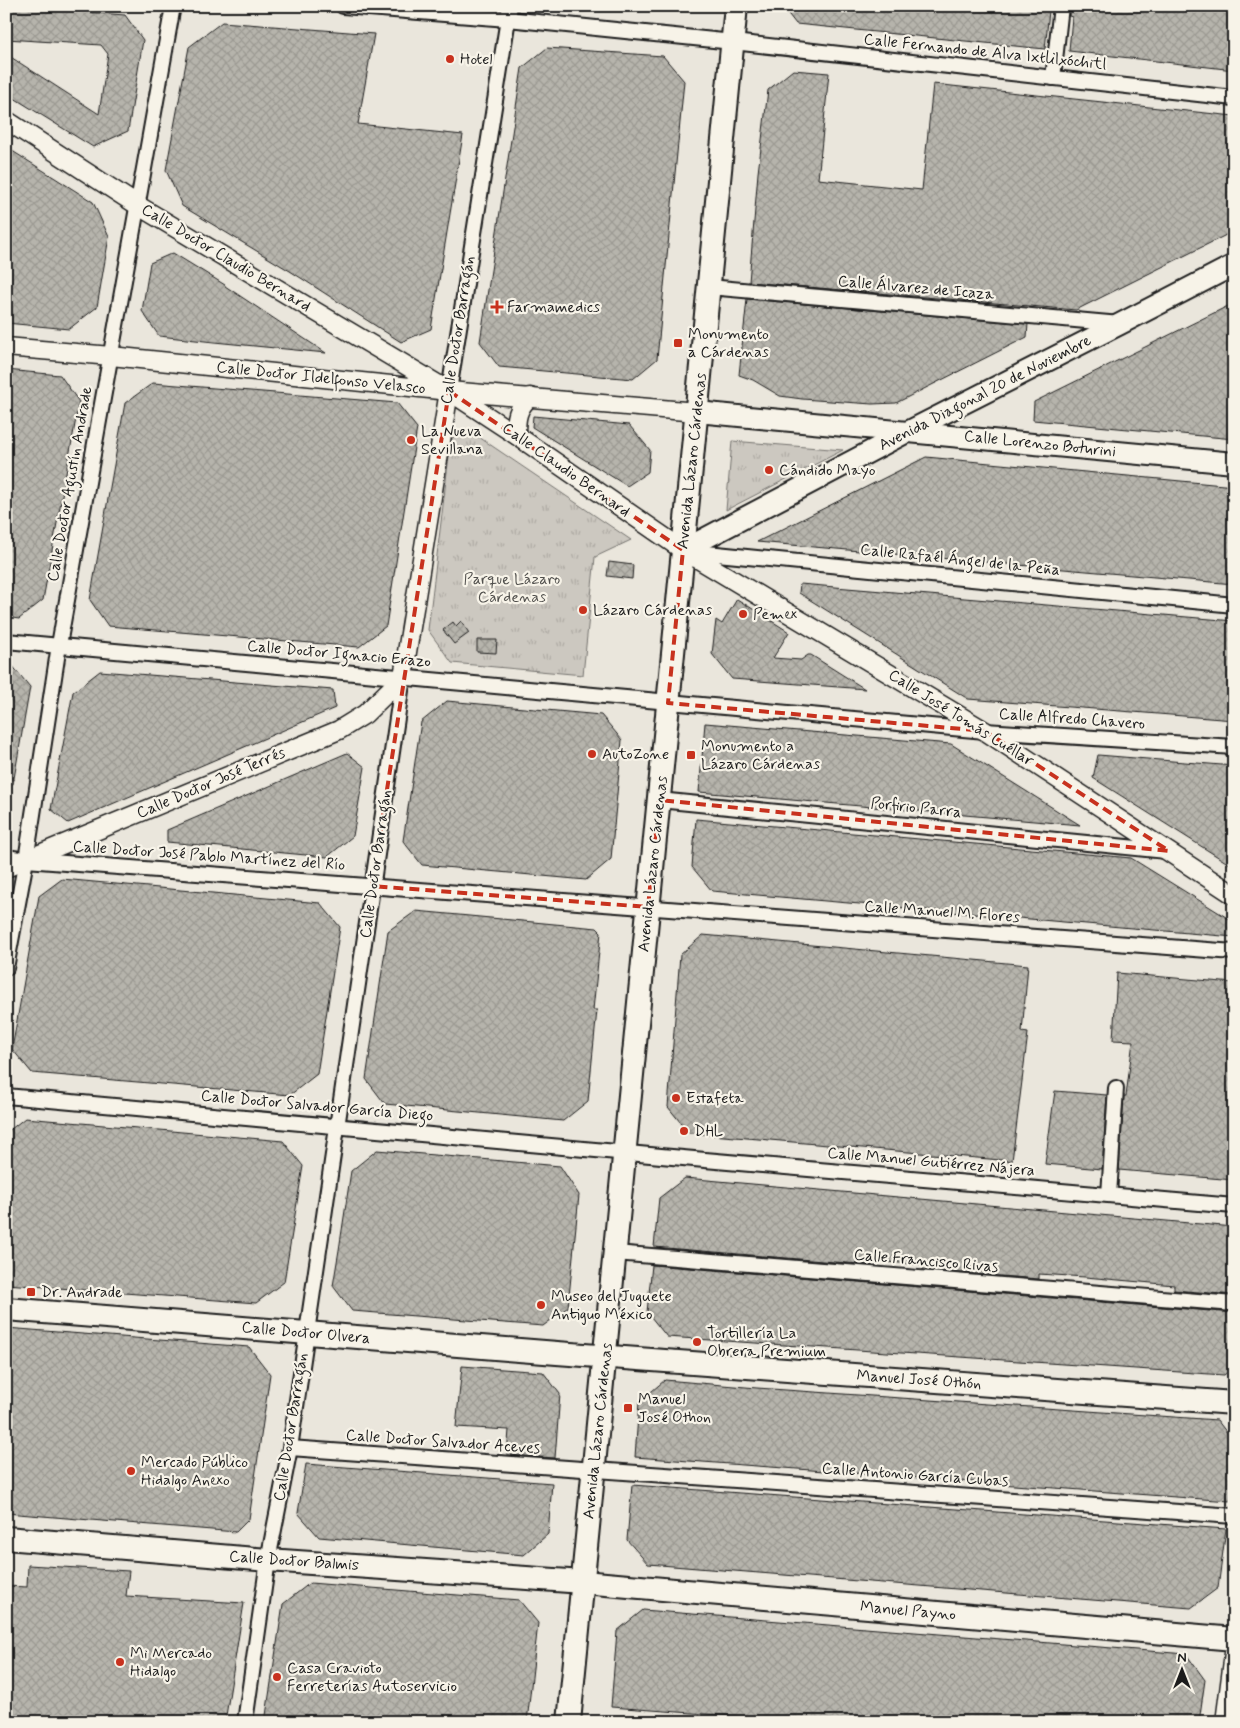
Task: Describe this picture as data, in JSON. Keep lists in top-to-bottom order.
{
  "streets": {
    "main road": [
      "Avenida Diagonal 20 de Noviembre",
      "Calle Lorenzo Boturini",
      "Avenida Lázaro Cárdenas",
      "Calle Doctor Olvera",
      "Manuel José Othón",
      "Calle Doctor Balmis",
      "Manuel Payno"
    ],
    "street": [
      "Calle Fernando de Alva Ixtlilxóchitl",
      "Calle Doctor Claudio Bernard",
      "Calle Álvarez de Icaza",
      "Calle Doctor Barragán",
      "Calle Doctor Ildelfonso Velasco",
      "Calle Claudio Bernard",
      "Calle Doctor Agustín Andrade",
      "Calle Rafaél Ángel de la Peña",
      "Calle Doctor Ignacio Erazo",
      "Calle José Tomás Cuéllar",
      "Calle Alfredo Chavero",
      "Calle Doctor José Terrés",
      "Porfirio Parra",
      "Calle Doctor José Pablo Martínez del Río",
      "Calle Manuel M. Flores",
      "Calle Doctor Salvador García Diego",
      "Calle Manuel Gutiérrez Nájera",
      "Calle Francisco Rivas",
      "Calle Doctor Salvador Aceves",
      "Calle Antonio García Cubas"
    ]
  },
  "crossings": [
    ["Calle Fernando de Alva Ixtlilxóchitl", "Calle Doctor Barragán"],
    ["Calle Fernando de Alva Ixtlilxóchitl", "Avenida Lázaro Cárdenas"],
    ["Calle Doctor Claudio Bernard", "Calle Doctor Barragán"],
    ["Calle Doctor Claudio Bernard", "Calle Doctor Ildelfonso Velasco"],
    ["Calle Doctor Claudio Bernard", "Calle Claudio Bernard"],
    ["Calle Doctor Claudio Bernard", "Calle Doctor Agustín Andrade"],
    ["Calle Álvarez de Icaza", "Avenida Diagonal 20 de Noviembre"],
    ["Calle Álvarez de Icaza", "Avenida Lázaro Cárdenas"],
    ["Calle Doctor Barragán", "Calle Doctor Ildelfonso Velasco"],
    ["Calle Doctor Barragán", "Calle Claudio Bernard"],
    ["Calle Doctor Barragán", "Calle Doctor Ignacio Erazo"],
    ["Calle Doctor Barragán", "Calle Doctor José Terrés"],
    ["Calle Doctor Barragán", "Calle Doctor José Pablo Martínez del Río"],
    ["Calle Doctor Barragán", "Calle Doctor Salvador García Diego"],
    ["Calle Doctor Barragán", "Calle Doctor Olvera"],
    ["Calle Doctor Barragán", "Calle Doctor Salvador Aceves"],
    ["Calle Doctor Barragán", "Calle Doctor Balmis"],
    ["Calle Doctor Ildelfonso Velasco", "Calle Lorenzo Boturini"],
    ["Calle Doctor Ildelfonso Velasco", "Avenida Lázaro Cárdenas"],
    ["Calle Doctor Ildelfonso Velasco", "Calle Claudio Bernard"],
    ["Calle Doctor Ildelfonso Velasco", "Calle Doctor Agustín Andrade"],
    ["Avenida Diagonal 20 de Noviembre", "Calle Lorenzo Boturini"],
    ["Avenida Diagonal 20 de Noviembre", "Avenida Lázaro Cárdenas"],
    ["Avenida Diagonal 20 de Noviembre", "Calle Claudio Bernard"],
    ["Avenida Diagonal 20 de Noviembre", "Calle Rafaél Ángel de la Peña"],
    ["Avenida Diagonal 20 de Noviembre", "Calle José Tomás Cuéllar"],
    ["Calle Lorenzo Boturini", "Avenida Lázaro Cárdenas"],
    ["Avenida Lázaro Cárdenas", "Calle Claudio Bernard"],
    ["Avenida Lázaro Cárdenas", "Calle Rafaél Ángel de la Peña"],
    ["Avenida Lázaro Cárdenas", "Calle Doctor Ignacio Erazo"],
    ["Avenida Lázaro Cárdenas", "Calle José Tomás Cuéllar"],
    ["Avenida Lázaro Cárdenas", "Calle Alfredo Chavero"],
    ["Avenida Lázaro Cárdenas", "Porfirio Parra"],
    ["Avenida Lázaro Cárdenas", "Calle Doctor José Pablo Martínez del Río"],
    ["Avenida Lázaro Cárdenas", "Calle Manuel M. Flores"],
    ["Avenida Lázaro Cárdenas", "Calle Doctor Salvador García Diego"],
    ["Avenida Lázaro Cárdenas", "Calle Manuel Gutiérrez Nájera"],
    ["Avenida Lázaro Cárdenas", "Calle Francisco Rivas"],
    ["Avenida Lázaro Cárdenas", "Calle Doctor Olvera"],
    ["Avenida Lázaro Cárdenas", "Manuel José Othón"],
    ["Avenida Lázaro Cárdenas", "Calle Doctor Salvador Aceves"],
    ["Avenida Lázaro Cárdenas", "Calle Antonio García Cubas"],
    ["Avenida Lázaro Cárdenas", "Calle Doctor Balmis"],
    ["Avenida Lázaro Cárdenas", "Manuel Payno"],
    ["Calle Claudio Bernard", "Calle Rafaél Ángel de la Peña"],
    ["Calle Claudio Bernard", "Calle José Tomás Cuéllar"],
    ["Calle Doctor Agustín Andrade", "Calle Doctor Ignacio Erazo"],
    ["Calle Doctor Agustín Andrade", "Calle Doctor José Terrés"],
    ["Calle Doctor Agustín Andrade", "Calle Doctor José Pablo Martínez del Río"],
    ["Calle Rafaél Ángel de la Peña", "Calle José Tomás Cuéllar"],
    ["Calle Doctor Ignacio Erazo", "Calle Alfredo Chavero"],
    ["Calle Doctor Ignacio Erazo", "Calle Doctor José Terrés"],
    ["Calle José Tomás Cuéllar", "Calle Alfredo Chavero"],
    ["Calle José Tomás Cuéllar", "Porfirio Parra"],
    ["Calle Doctor José Terrés", "Calle Doctor José Pablo Martínez del Río"],
    ["Calle Doctor José Pablo Martínez del Río", "Calle Manuel M. Flores"],
    ["Calle Doctor Salvador García Diego", "Calle Manuel Gutiérrez Nájera"],
    ["Calle Doctor Olvera", "Manuel José Othón"],
    ["Calle Doctor Salvador Aceves", "Calle Antonio García Cubas"],
    ["Calle Doctor Balmis", "Manuel Payno"]
  ],
  "parks": ["Parque Lázaro Cárdenas"],
  "places": {
    "other": [
      "Hotel",
      "La Nueva Sevillana",
      "Cándido Mayo",
      "Lázaro Cárdenas",
      "Pemex",
      "AutoZone",
      "Estafeta",
      "DHL",
      "Museo del Juguete Antiguo México",
      "Tortillería La Obrera Premium",
      "Mercado Público Hidalgo Anexo",
      "Mi Mercado Hidalgo",
      "Casa Cravioto Ferreterías Autoservicio"
    ],
    "health": ["Farmamedics"],
    "transit": [
      "Monumento a Cárdenas",
      "Monumento a Lázaro Cárdenas",
      "Dr. Andrade",
      "Manuel José Othon"
    ]
  },
  "north": "top"
}
